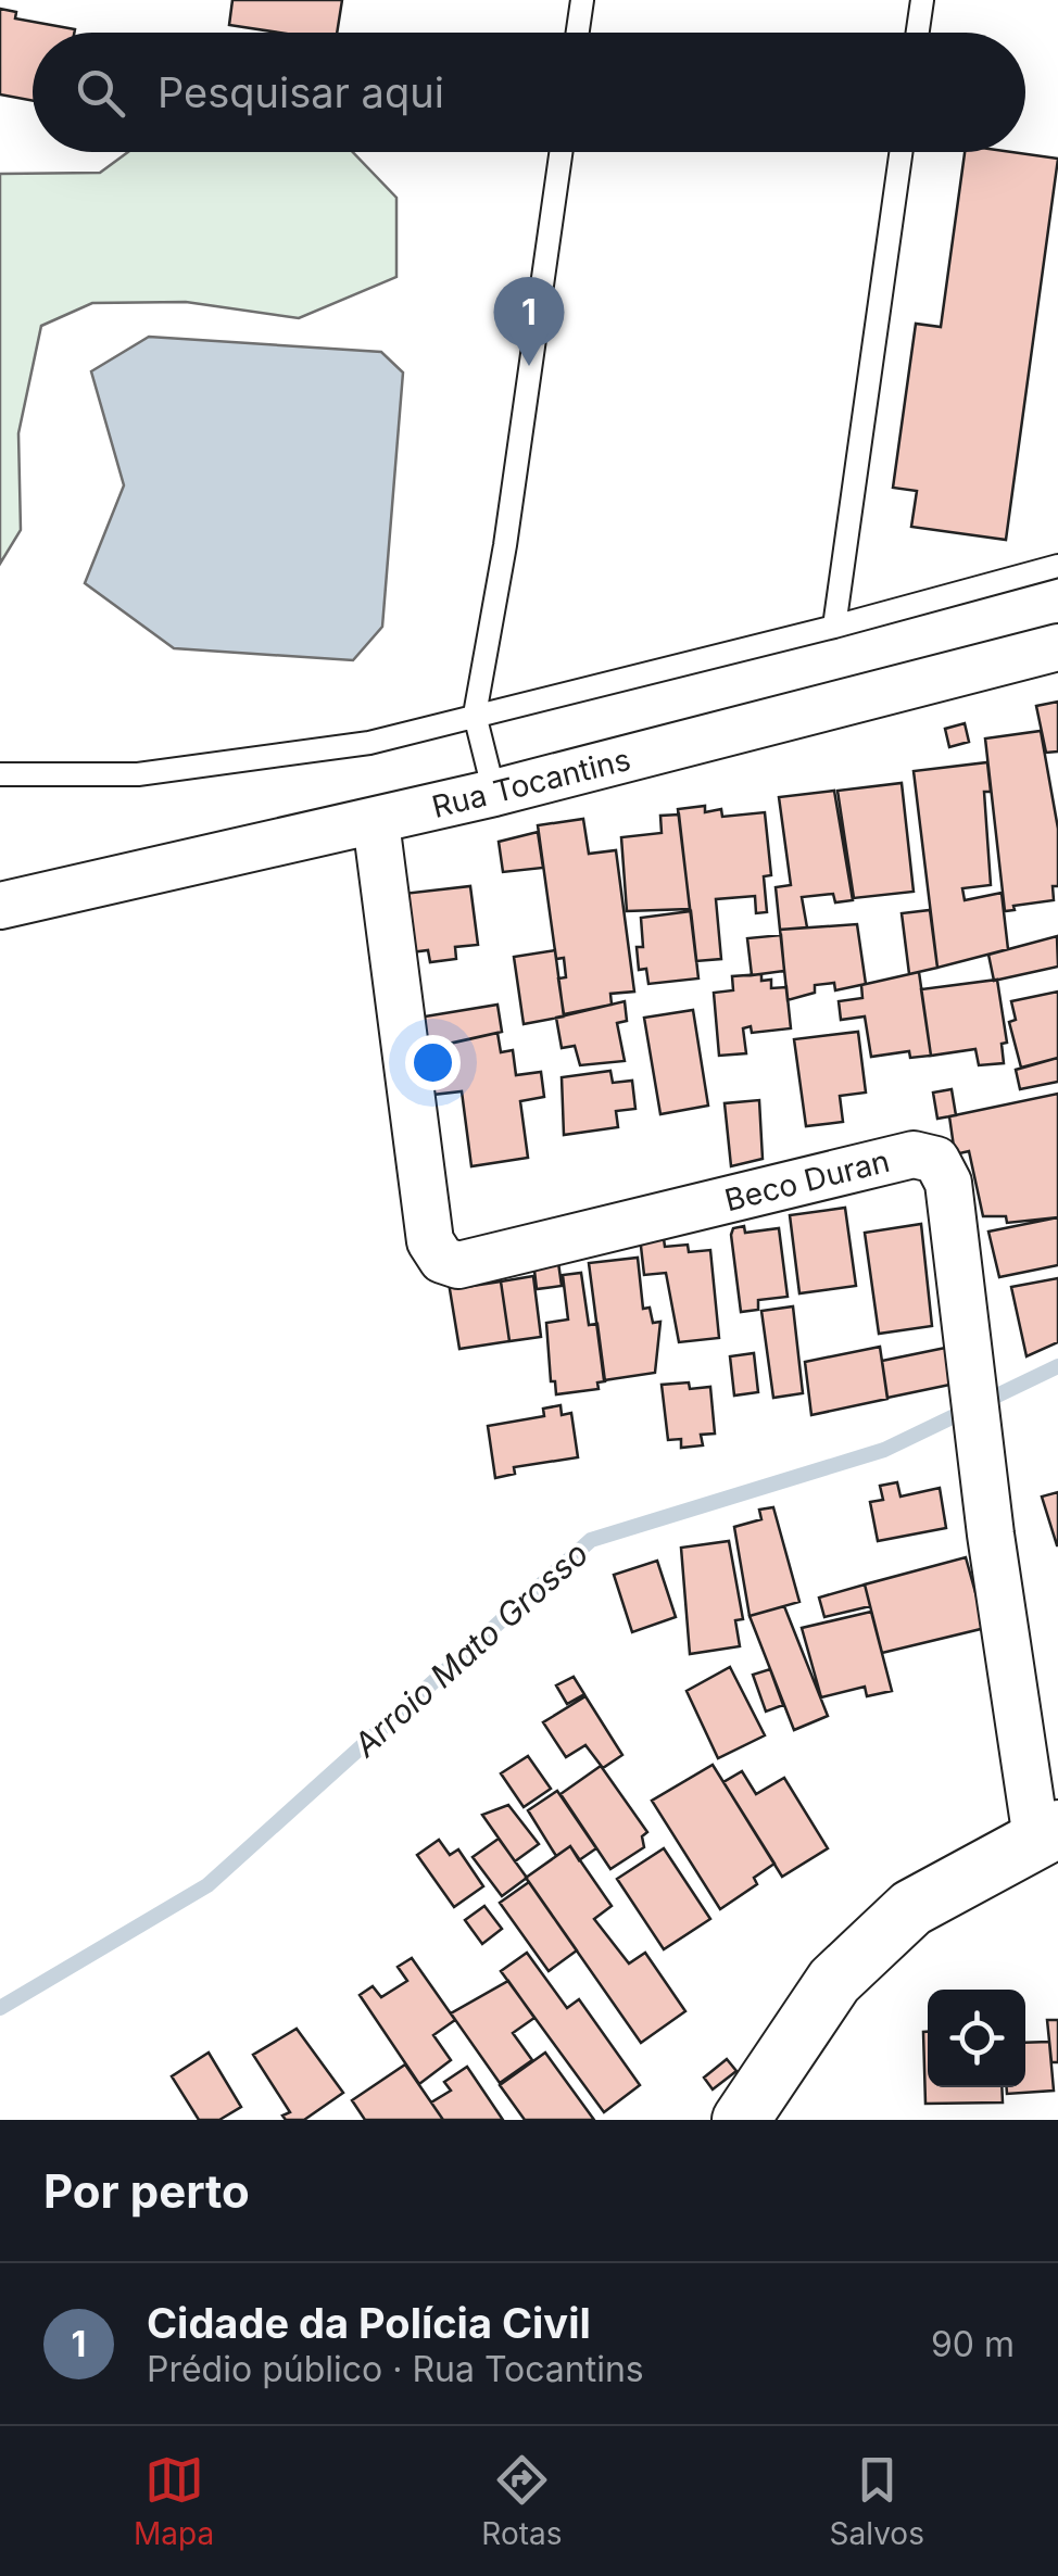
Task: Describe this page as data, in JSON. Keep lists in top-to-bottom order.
{
  "streets": {
    "street": ["Rua Tocantins", "Beco Duran"]
  },
  "crossings": [
    ["Rua Tocantins", "Beco Duran"]
  ],
  "water": ["Arroio Mato Grosso"],
  "page": {
    "search": "Pesquisar aqui",
    "pins": "1",
    "heading": "Por perto",
    "list": [
      {
        "mark": "1",
        "name": "Cidade da Polícia Civil",
        "note": "Prédio público · Rua Tocantins",
        "value": "90 m"
      }
    ],
    "nav": ["Mapa", "Rotas", "Salvos"]
  }
}
